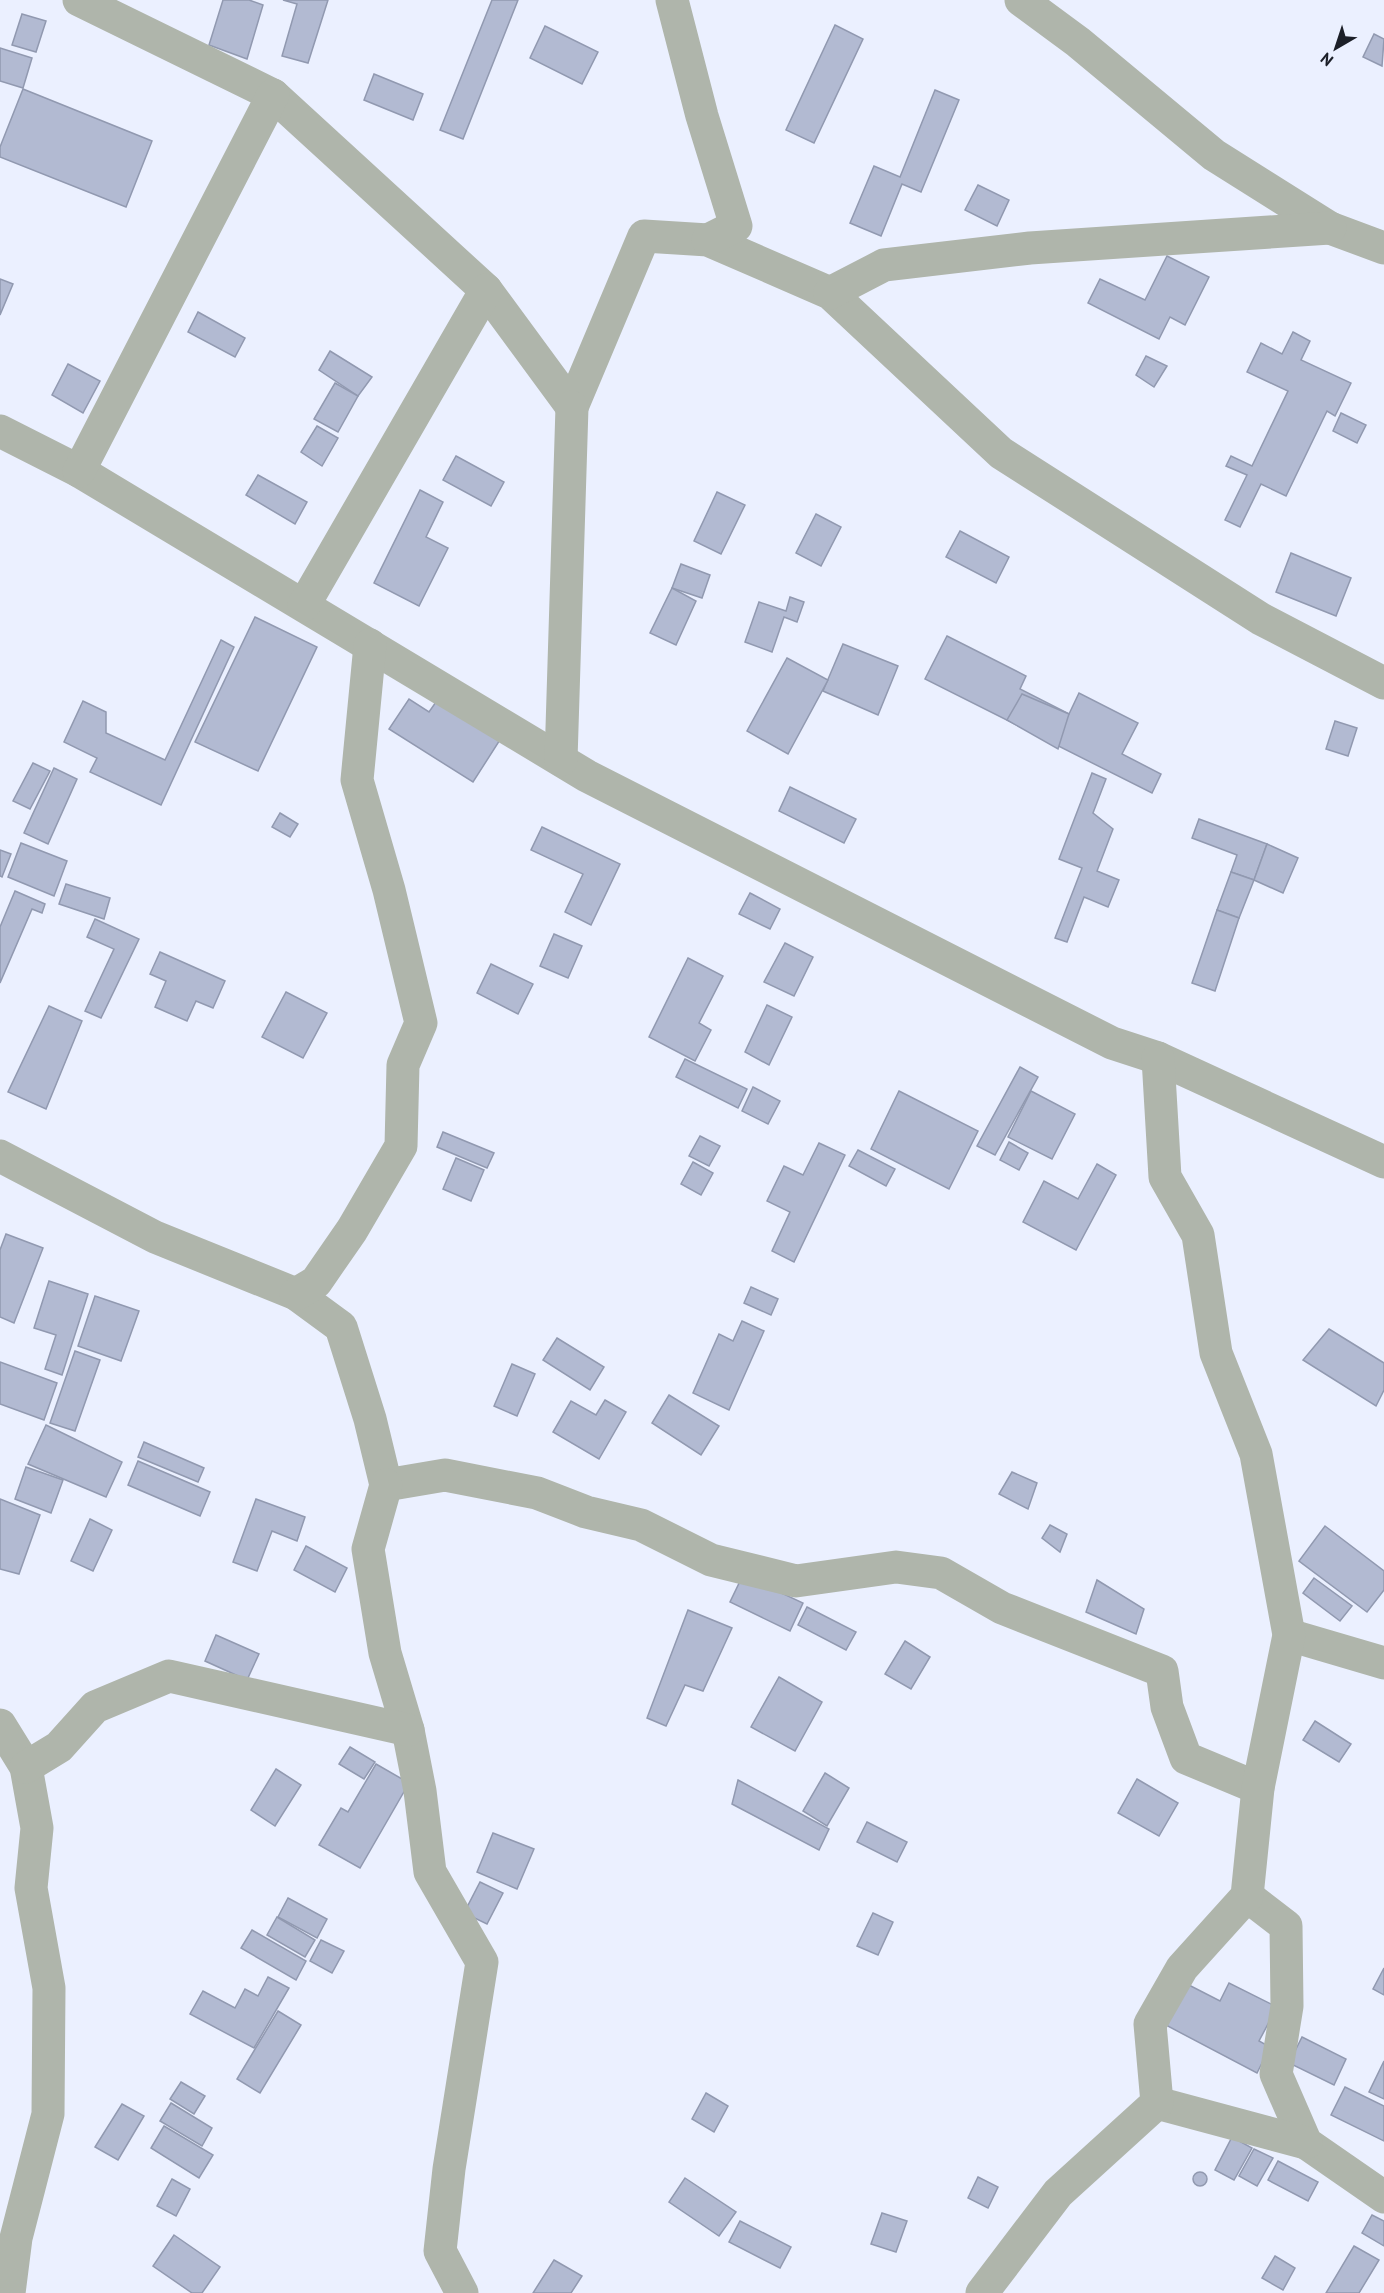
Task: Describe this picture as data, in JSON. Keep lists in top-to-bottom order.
{
  "north": "bottom left"
}
